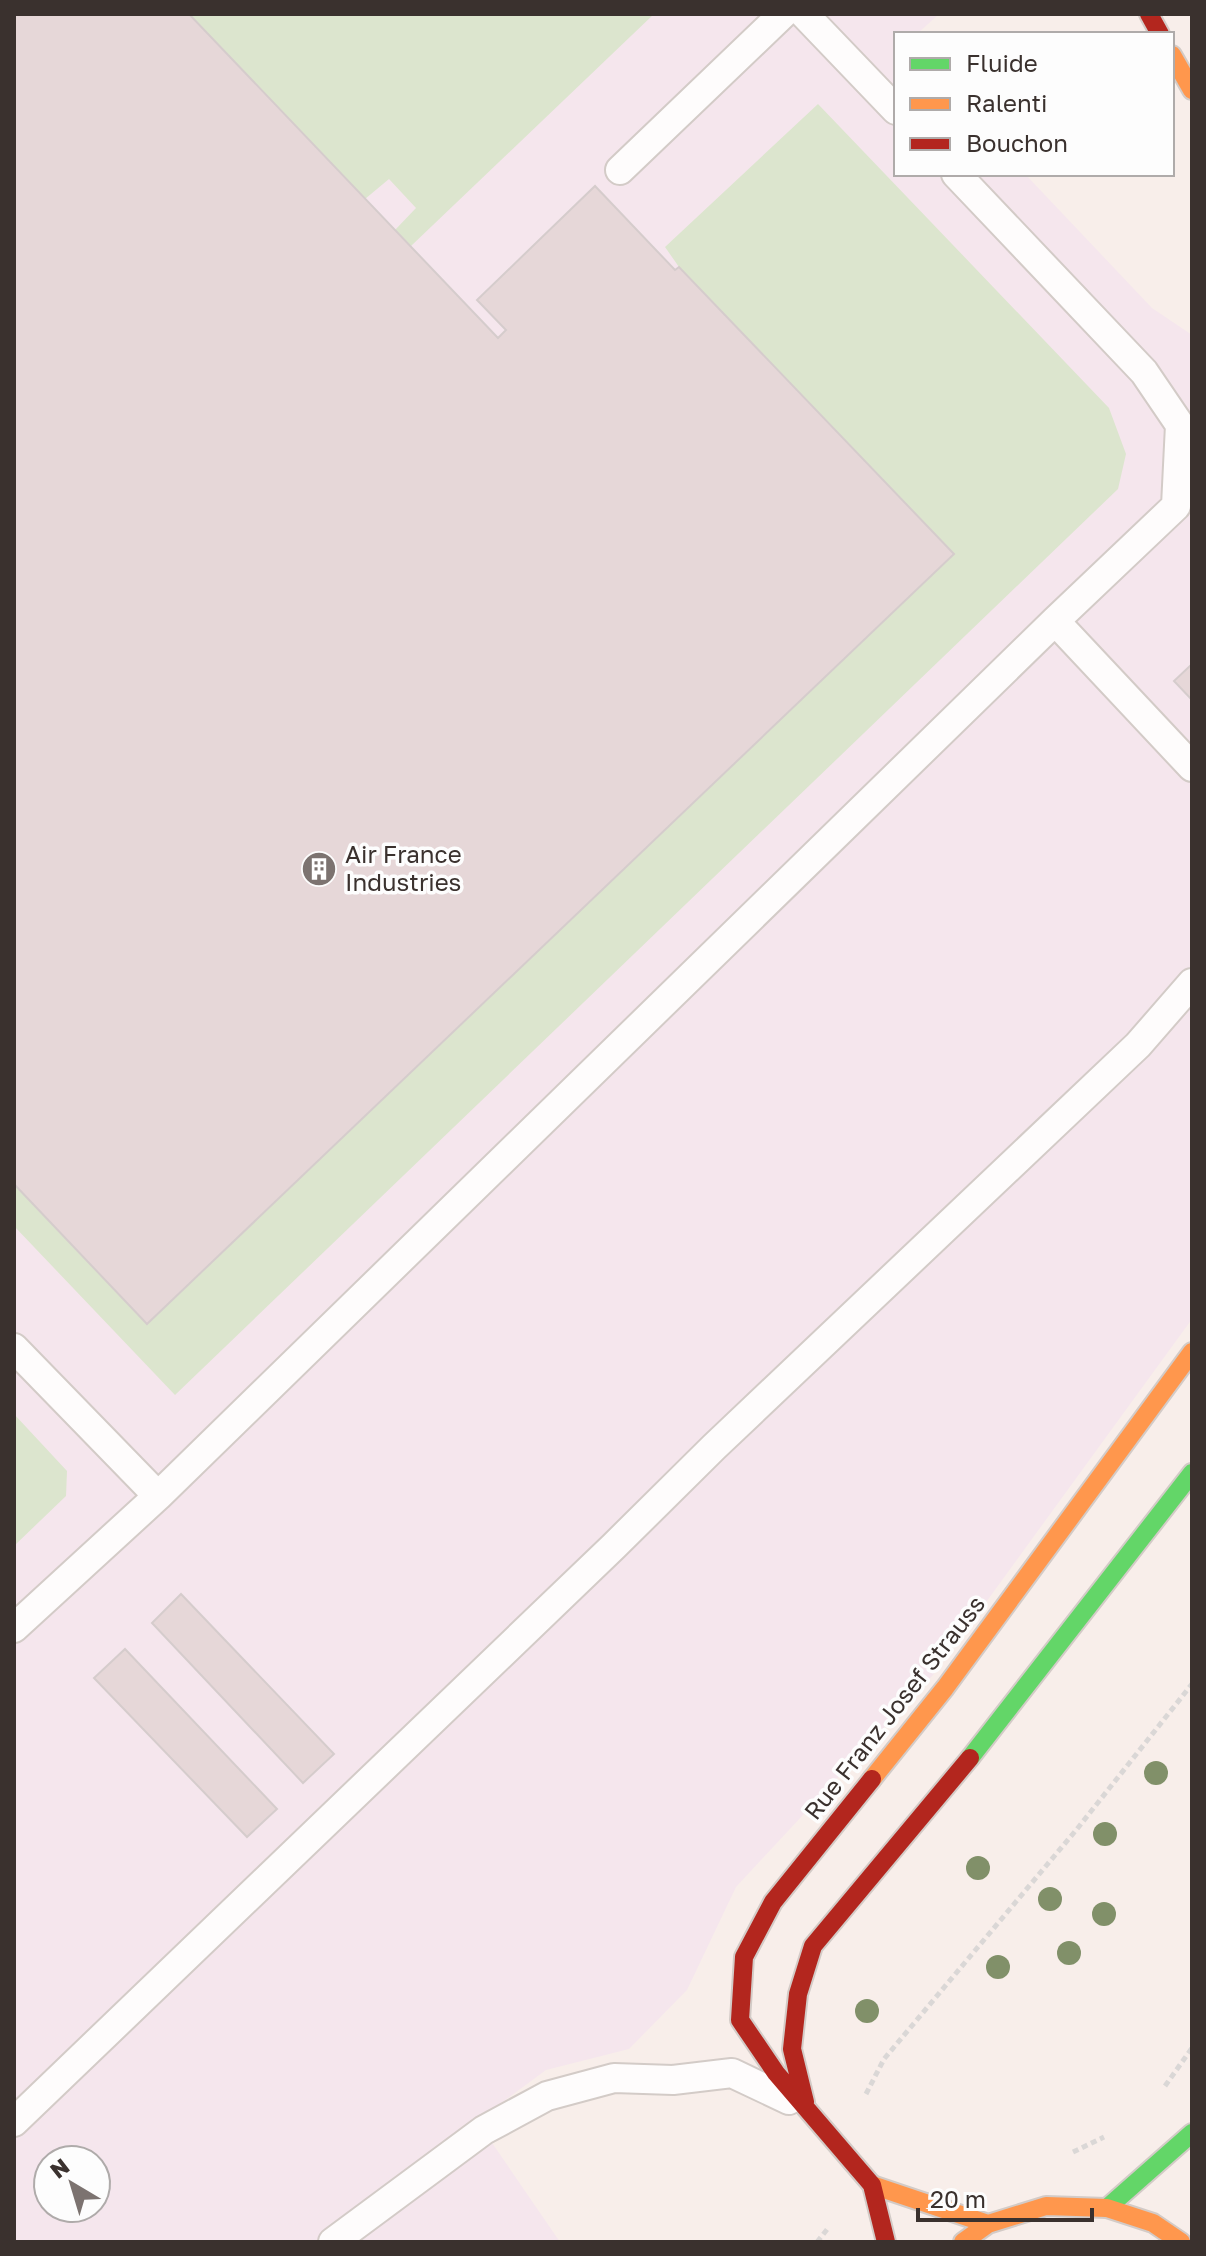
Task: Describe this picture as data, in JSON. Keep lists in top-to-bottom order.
{
  "streets": {
    "street": ["Rue Franz Josef Strauss"]
  },
  "places": {
    "building": ["Air France Industries"]
  },
  "legend": ["Fluide", "Ralenti", "Bouchon"],
  "scale_bar": "20 m",
  "north": "top left"
}
